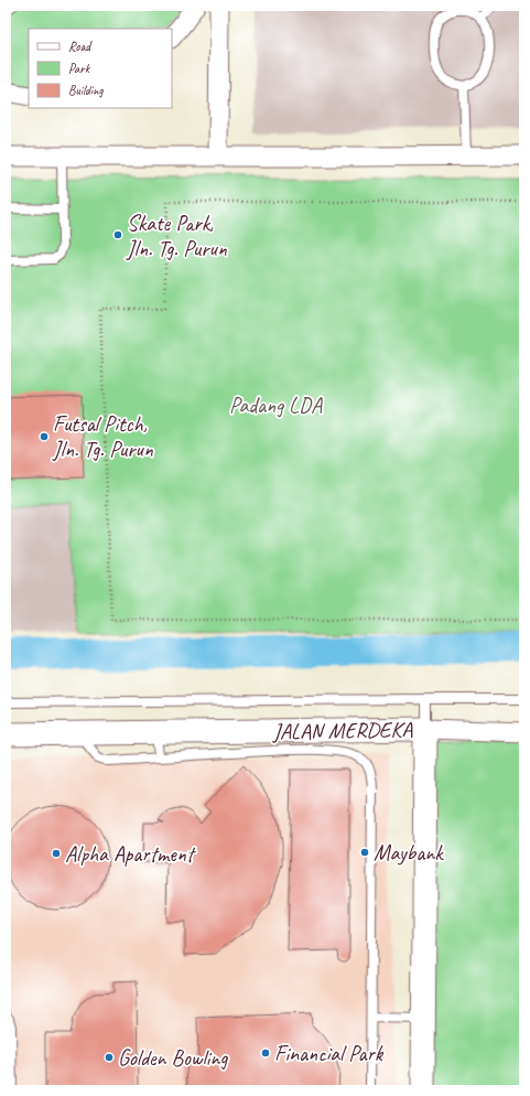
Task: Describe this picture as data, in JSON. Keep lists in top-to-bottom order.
{
  "streets": {
    "street": ["JALAN MERDEKA"]
  },
  "parks": ["Padang LDA"],
  "places": [
    "Skate Park, Jln. Tg. Purun",
    "Futsal Pitch, Jln. Tg. Purun",
    "Maybank",
    "Alpha Apartment",
    "Financial Park",
    "Golden Bowling"
  ],
  "legend": ["Road", "Park", "Building"]
}
